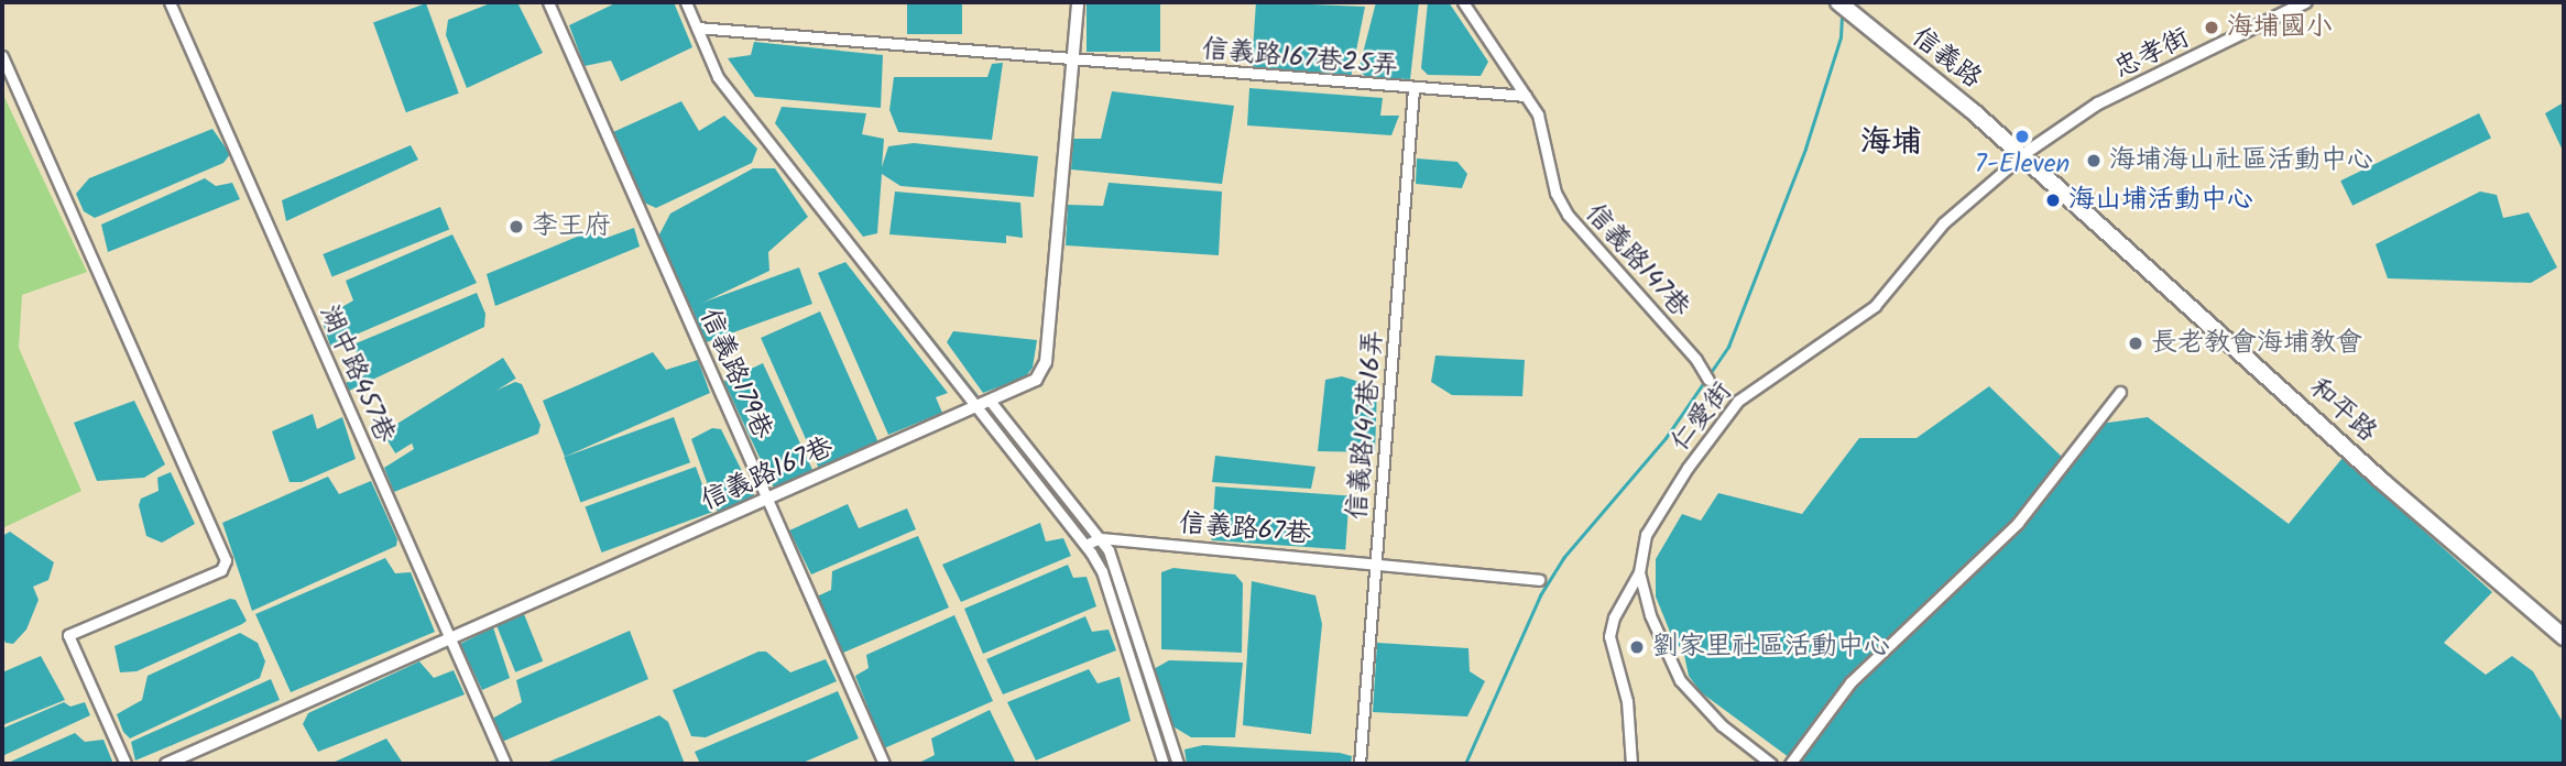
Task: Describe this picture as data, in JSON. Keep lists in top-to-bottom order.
{
  "streets": {
    "main road": ["信義路", "和平路"],
    "street": [
      "忠孝街",
      "信義路167巷25弄",
      "信義路147巷",
      "湖中路457巷",
      "信義路179巷",
      "仁愛街",
      "信義路147巷16弄",
      "信義路167巷",
      "信義路67巷"
    ]
  },
  "crossings": [
    ["忠孝街", "信義路"],
    ["忠孝街", "和平路"],
    ["忠孝街", "仁愛街"],
    ["信義路167巷25弄", "信義路147巷"],
    ["信義路167巷25弄", "信義路147巷16弄"],
    ["信義路167巷25弄", "信義路167巷"],
    ["信義路", "和平路"],
    ["信義路", "仁愛街"],
    ["湖中路457巷", "信義路167巷"],
    ["信義路179巷", "信義路167巷"],
    ["和平路", "仁愛街"],
    ["信義路147巷16弄", "信義路67巷"]
  ],
  "districts": ["海埔"],
  "places": [
    "海埔國小",
    "7-Eleven",
    "海埔海山社區活動中心",
    "海山埔活動中心",
    "李王府",
    "長老教會海埔教會",
    "劉家里社區活動中心"
  ]
}
